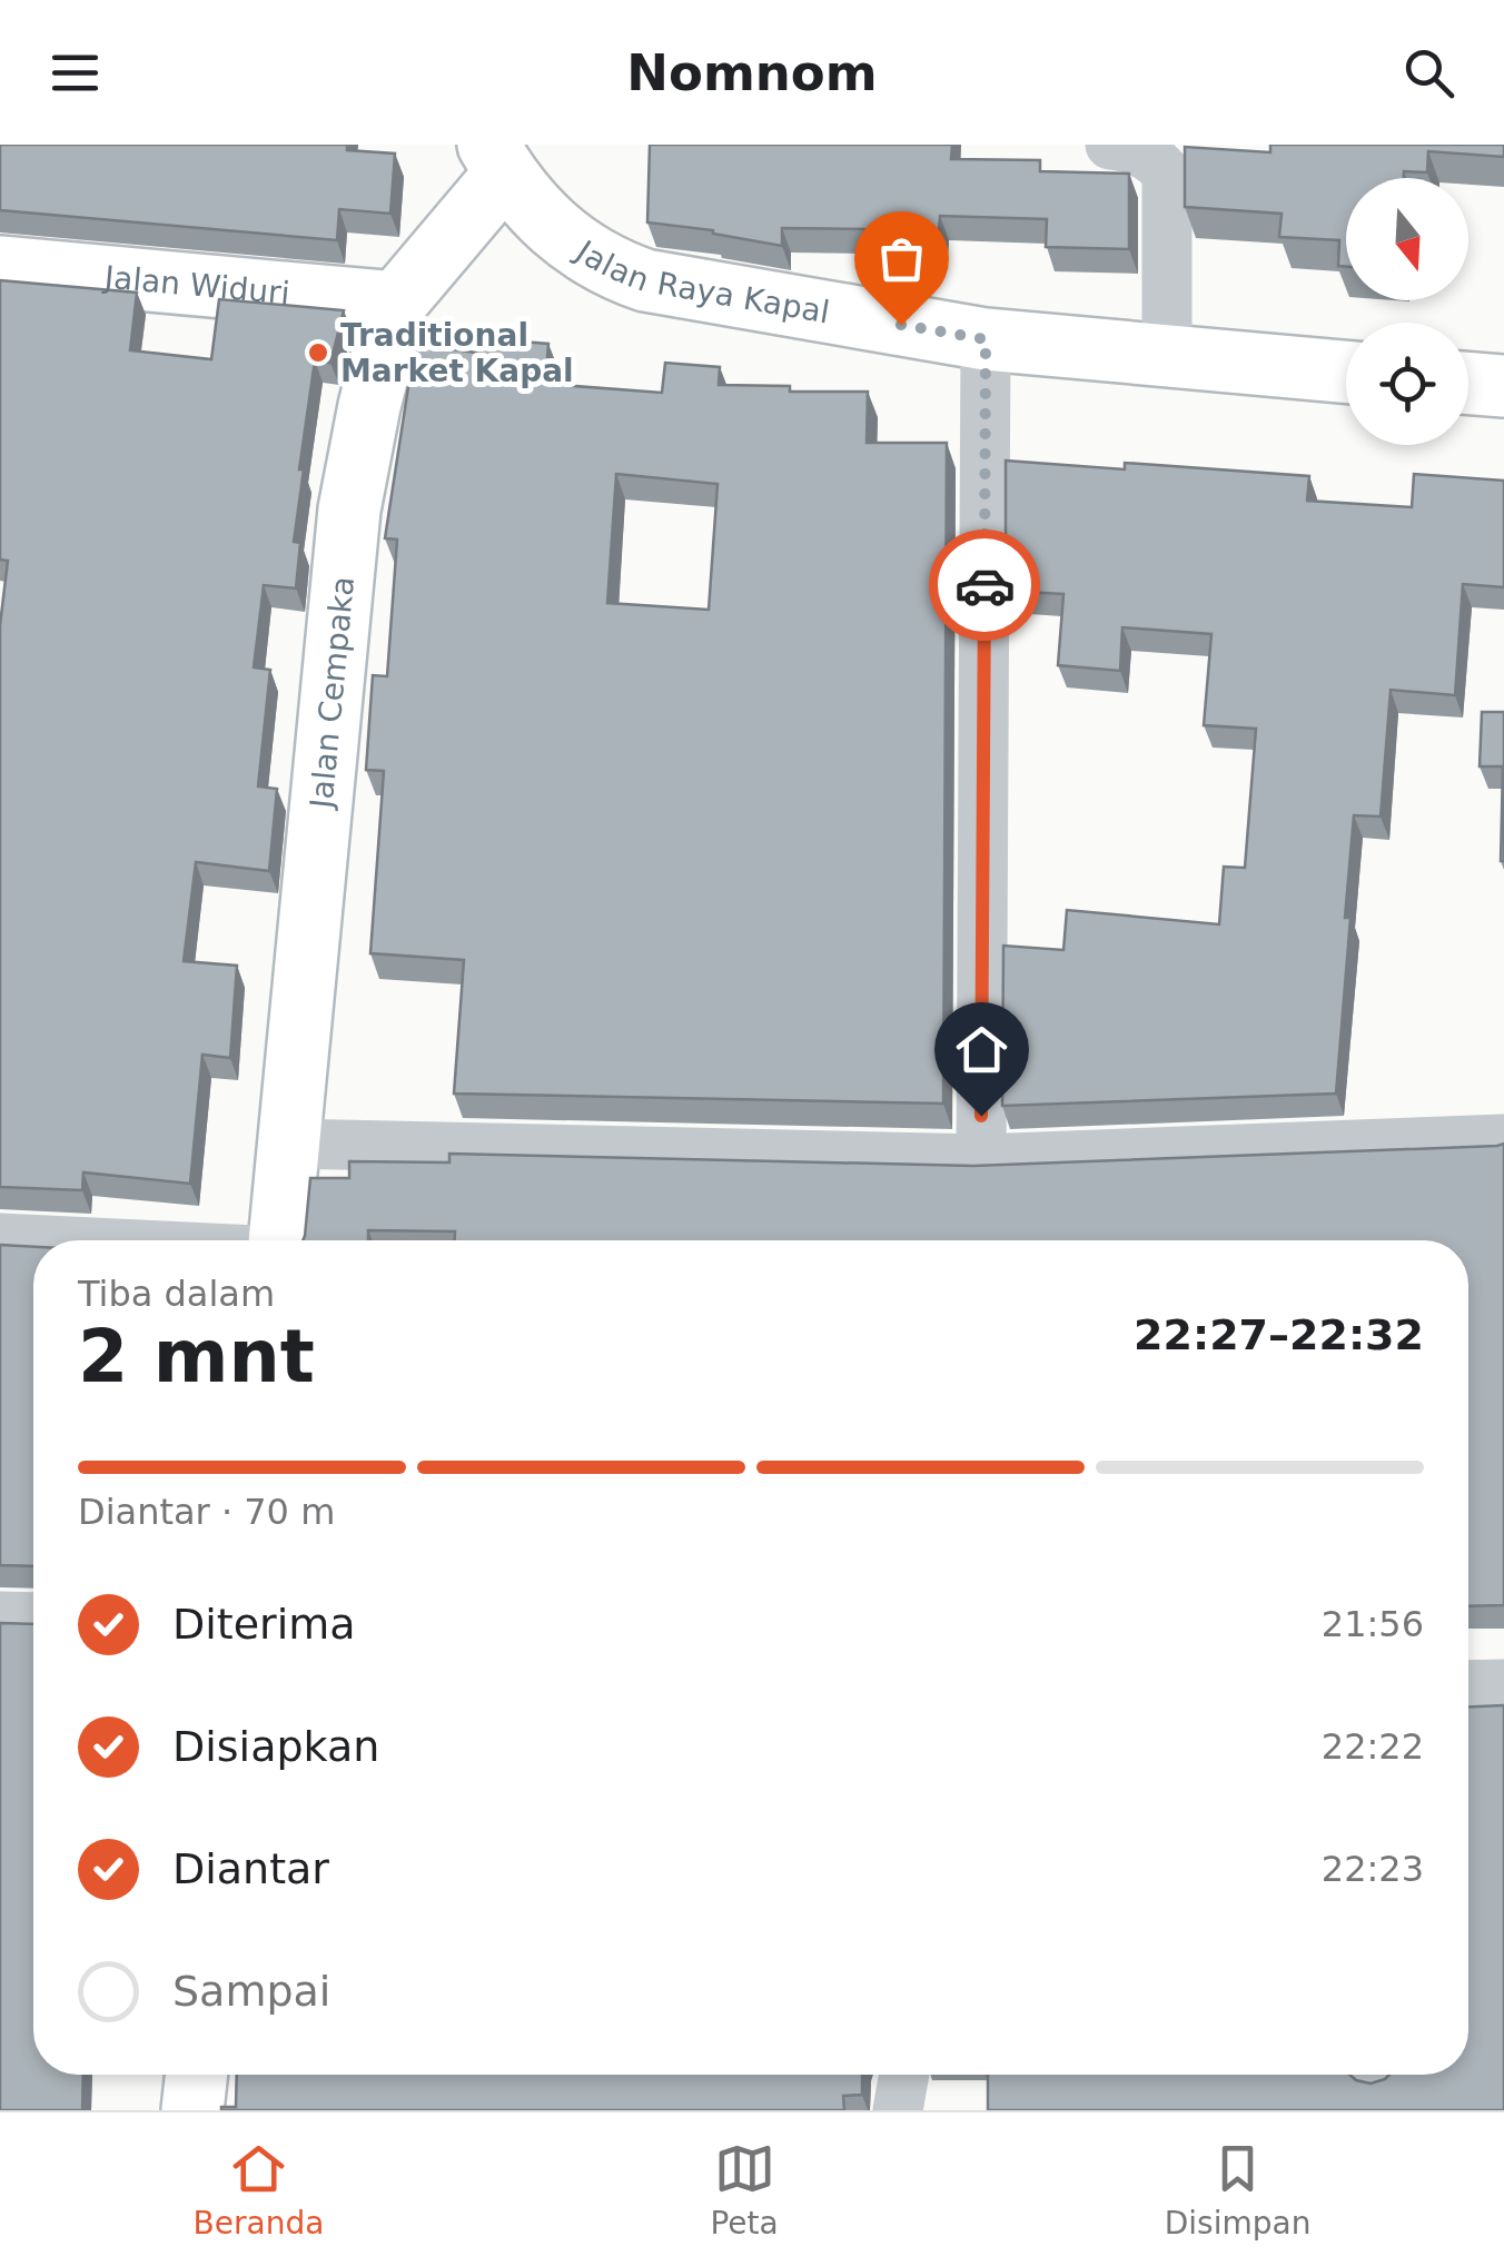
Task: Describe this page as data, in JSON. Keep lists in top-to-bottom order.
{
  "streets": {
    "main road": ["Jalan Raya Kapal", "Jalan Widuri", "Jalan Cempaka"]
  },
  "crossings": [
    ["Jalan Raya Kapal", "Jalan Cempaka"],
    ["Jalan Widuri", "Jalan Cempaka"]
  ],
  "places": ["Traditional Market Kapal"],
  "north": "bottom",
  "page": {
    "header": "Nomnom",
    "heading": ["2 mnt", "Tiba dalam", "22:27–22:32"],
    "bar": "Diantar · 70 m",
    "list": [
      ["Diterima", "21:56"],
      ["Disiapkan", "22:22"],
      ["Diantar", "22:23"],
      "Sampai"
    ],
    "tabs": ["Beranda", "Peta", "Disimpan"]
  }
}
